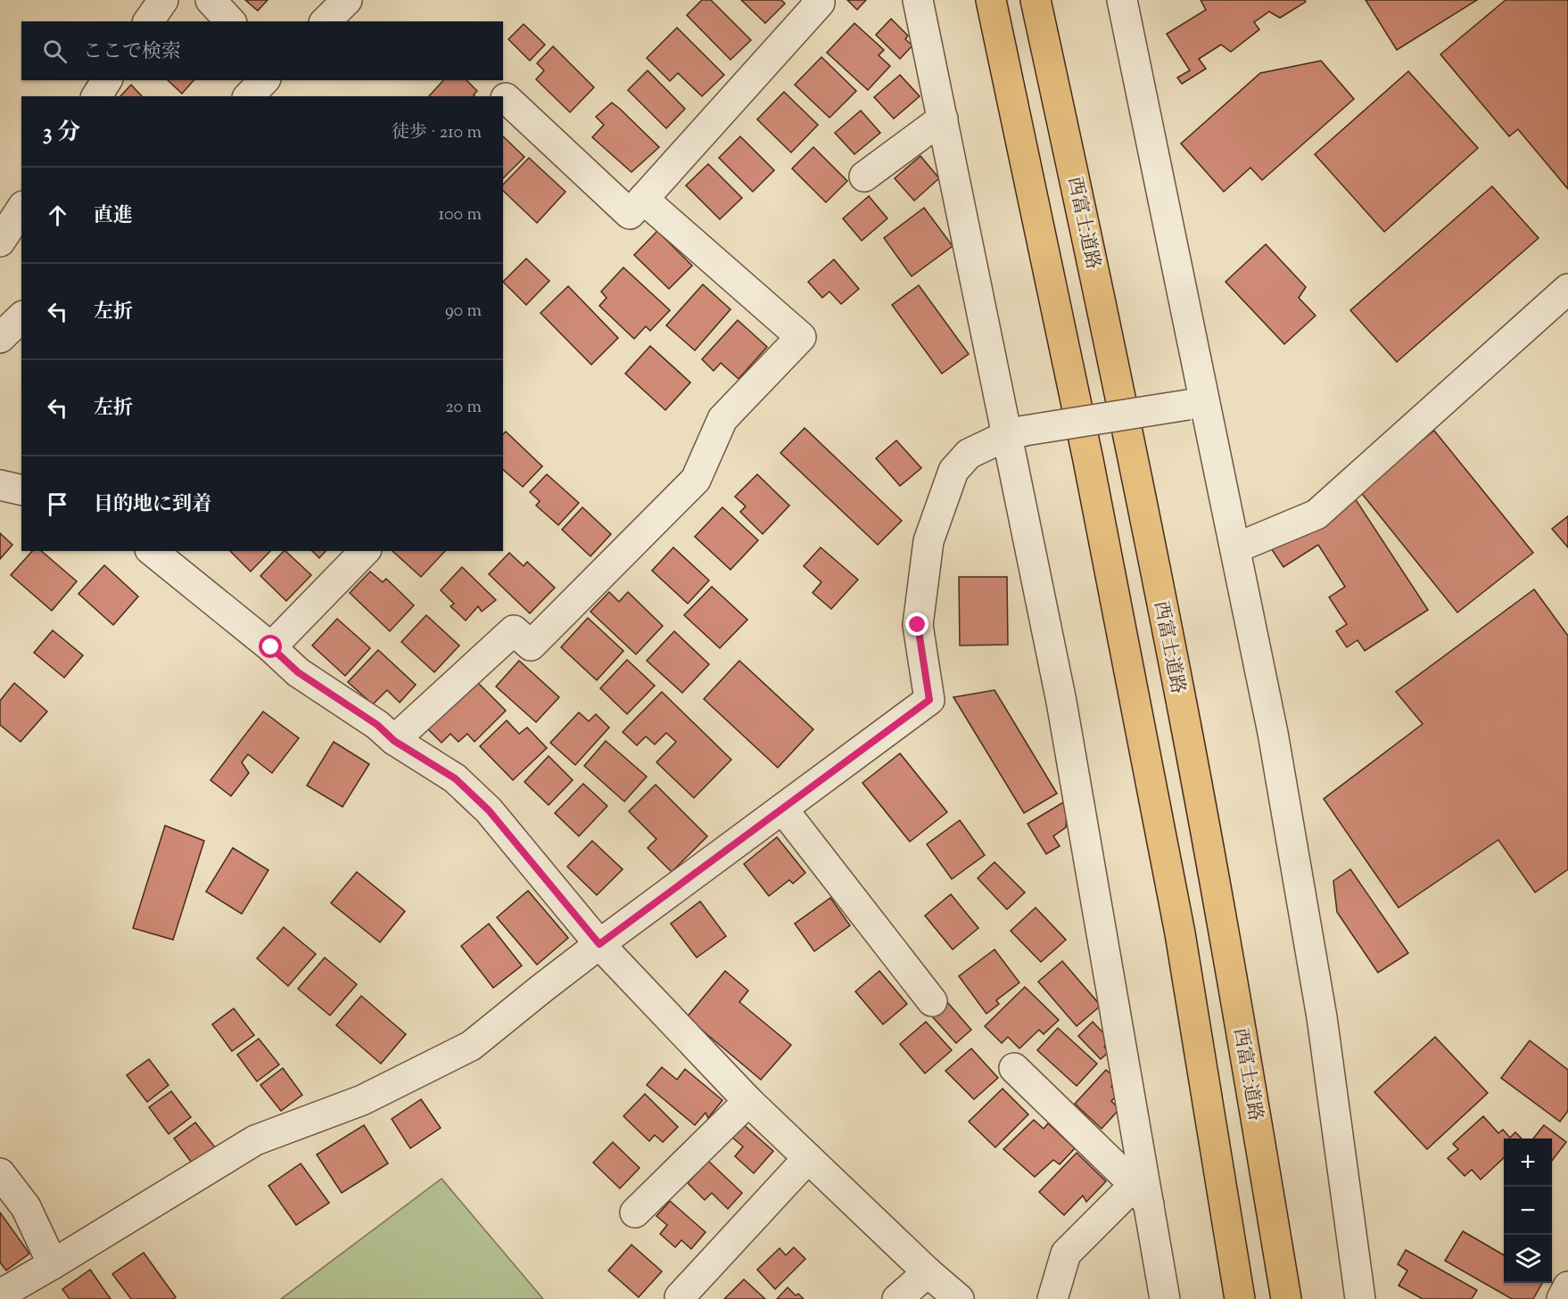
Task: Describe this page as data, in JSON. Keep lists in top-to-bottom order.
{
  "streets": {
    "highway": ["西富士道路"]
  },
  "page": {
    "search": "ここで検索",
    "heading": ["3 分", "徒歩 · 210 m"],
    "list": [
      ["直進", "100 m"],
      ["左折", "90 m"],
      ["左折", "20 m"],
      "目的地に到着"
    ],
    "map_buttons": ["+", "−"]
  }
}
